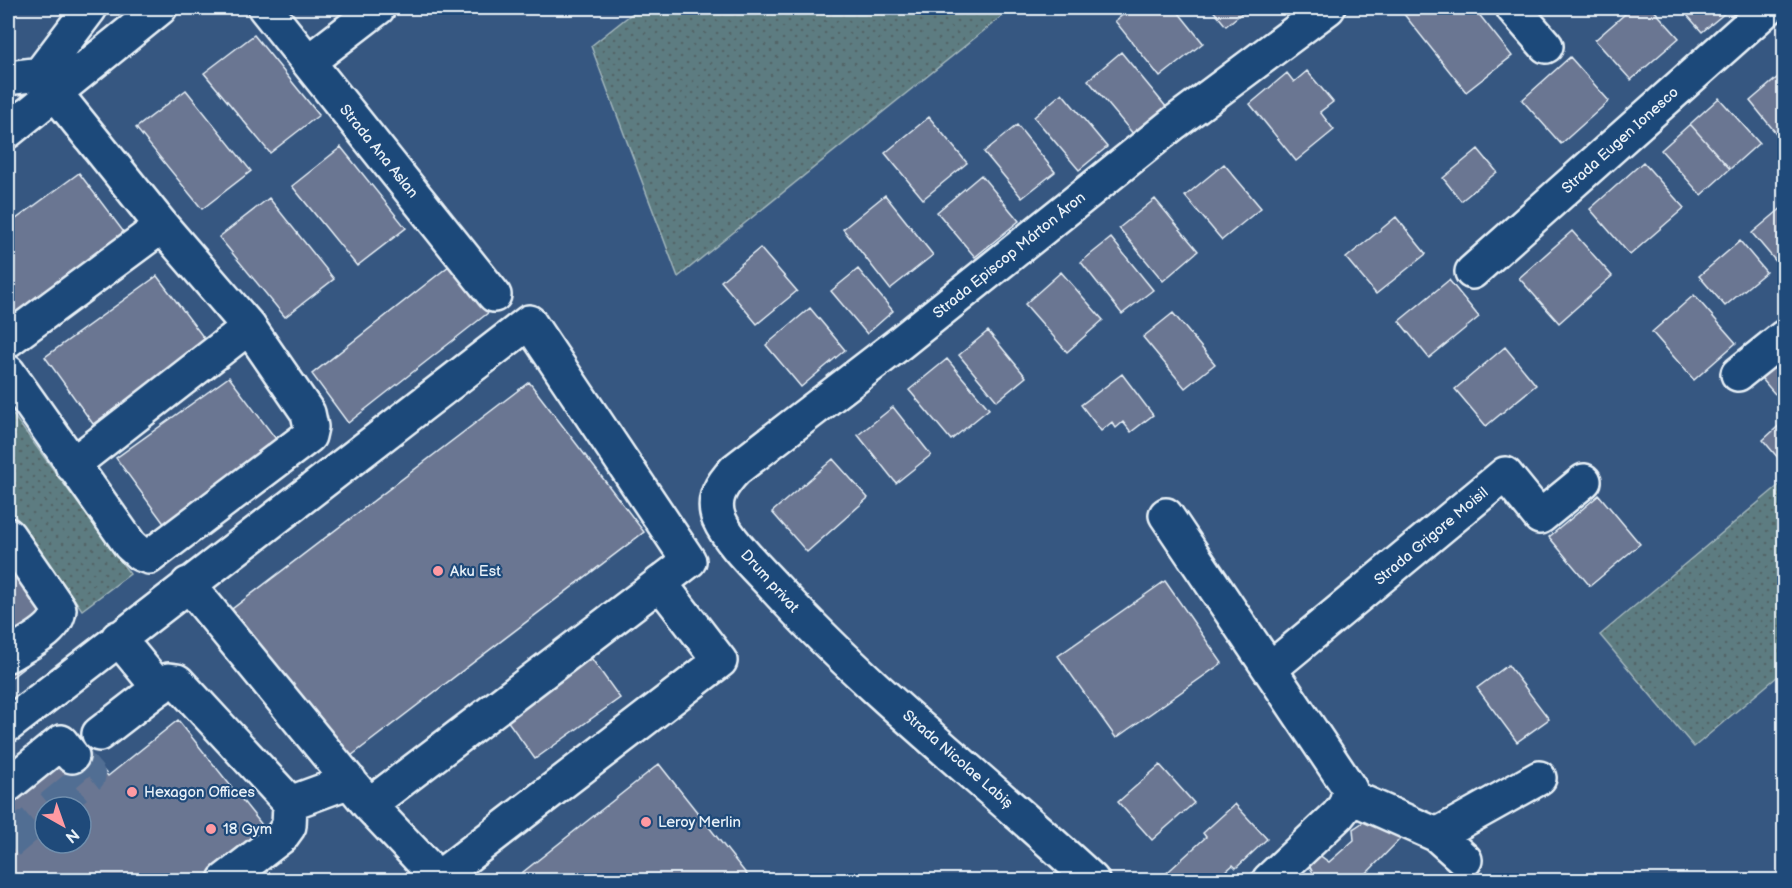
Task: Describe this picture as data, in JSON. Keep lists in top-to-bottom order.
{
  "streets": {
    "street": [
      "Strada Eugen Ionesco",
      "Strada Ana Aslan",
      "Strada Episcop Márton Áron",
      "Strada Grigore Moisil",
      "Drum privat",
      "Strada Nicolae Labiș"
    ]
  },
  "crossings": [
    ["Strada Episcop Márton Áron", "Drum privat"],
    ["Drum privat", "Strada Nicolae Labiș"]
  ],
  "places": [
    "Aku Est",
    "Hexagon Offices",
    "Leroy Merlin",
    "18 Gym"
  ],
  "north": "bottom right"
}
